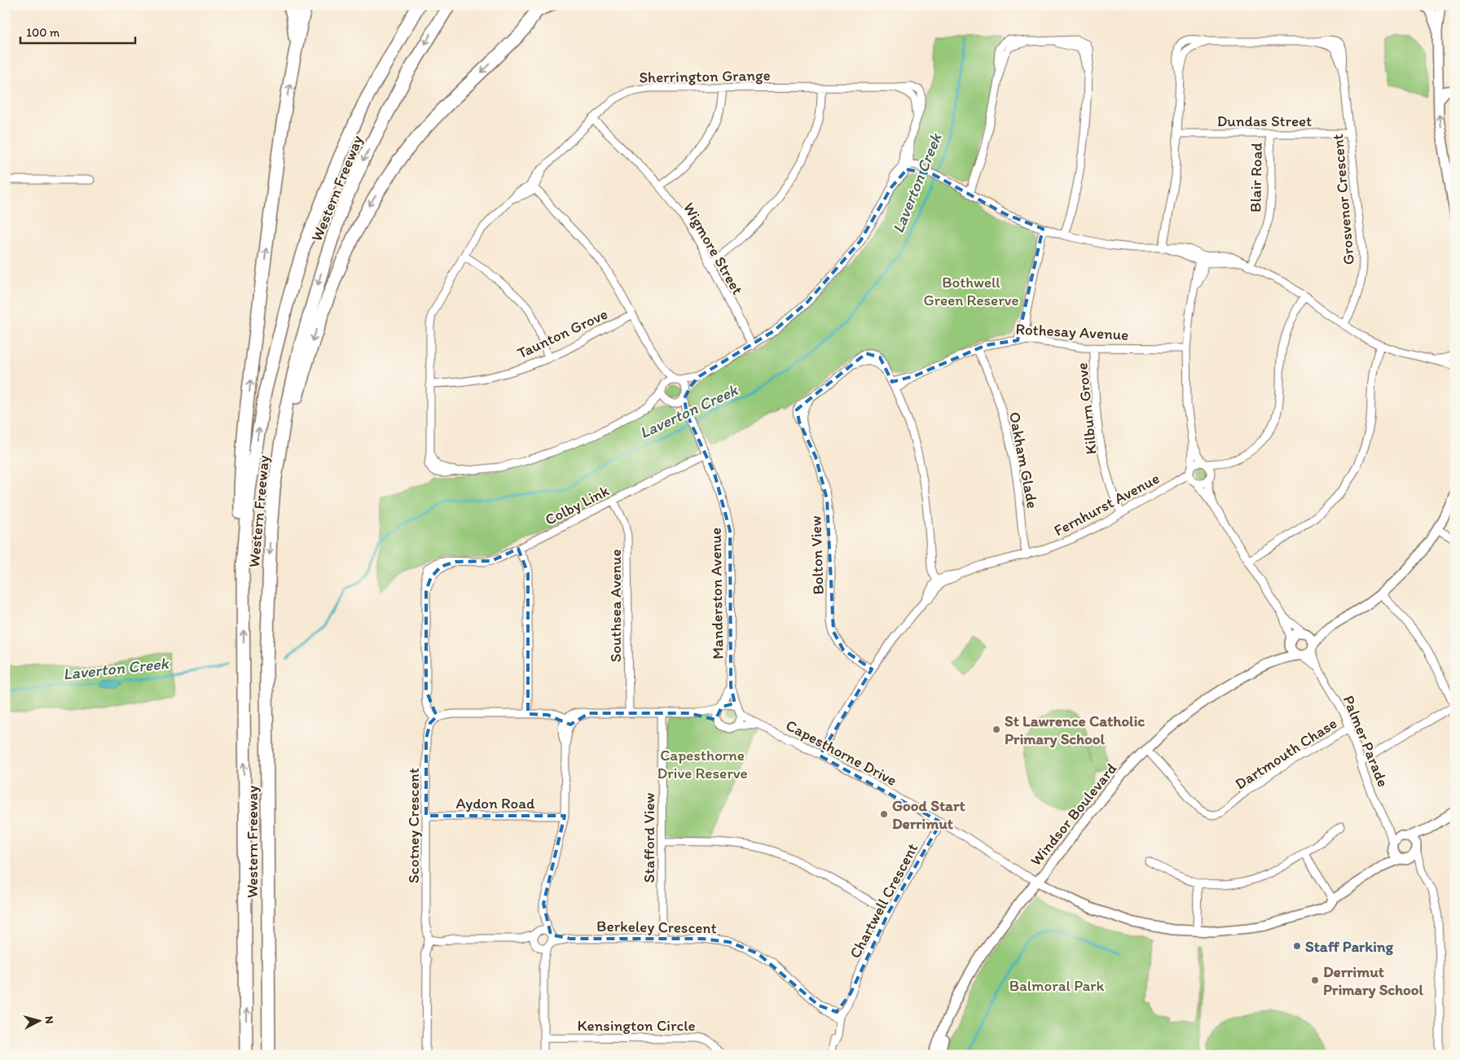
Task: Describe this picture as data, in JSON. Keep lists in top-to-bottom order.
{
  "streets": {
    "highway": ["Western Freeway"],
    "street": [
      "Sherrington Grange",
      "Dundas Street",
      "Blair Road",
      "Grosvenor Crescent",
      "Wigmore Street",
      "Rothesay Avenue",
      "Taunton Grove",
      "Kilburn Grove",
      "Oakham Glade",
      "Fernhurst Avenue",
      "Colby Link",
      "Bolton View",
      "Manderston Avenue",
      "Southsea Avenue",
      "Palmer Parade",
      "Capesthorne Drive",
      "Dartmouth Chase",
      "Aydon Road",
      "Windsor Boulevard",
      "Scotney Crescent",
      "Stafford View",
      "Chartwell Crescent",
      "Berkeley Crescent",
      "Kensington Circle"
    ]
  },
  "crossings": [
    ["Sherrington Grange", "Wigmore Street"],
    ["Sherrington Grange", "Taunton Grove"],
    ["Dundas Street", "Blair Road"],
    ["Dundas Street", "Grosvenor Crescent"],
    ["Rothesay Avenue", "Kilburn Grove"],
    ["Rothesay Avenue", "Oakham Glade"],
    ["Rothesay Avenue", "Bolton View"],
    ["Kilburn Grove", "Fernhurst Avenue"],
    ["Oakham Glade", "Fernhurst Avenue"],
    ["Colby Link", "Manderston Avenue"],
    ["Colby Link", "Southsea Avenue"],
    ["Colby Link", "Scotney Crescent"],
    ["Manderston Avenue", "Capesthorne Drive"],
    ["Palmer Parade", "Dartmouth Chase"],
    ["Palmer Parade", "Windsor Boulevard"],
    ["Capesthorne Drive", "Windsor Boulevard"],
    ["Capesthorne Drive", "Chartwell Crescent"],
    ["Dartmouth Chase", "Windsor Boulevard"],
    ["Aydon Road", "Scotney Crescent"],
    ["Stafford View", "Berkeley Crescent"],
    ["Chartwell Crescent", "Berkeley Crescent"]
  ],
  "water": ["Laverton Creek"],
  "parks": ["Bothwell Green Reserve", "Capesthorne Drive Reserve", "Balmoral Park"],
  "places": [
    "St Lawrence Catholic Primary School",
    "Good Start Derrimut",
    "Staff Parking",
    "Derrimut Primary School"
  ],
  "scale_bar": "100 m",
  "north": "right"
}
